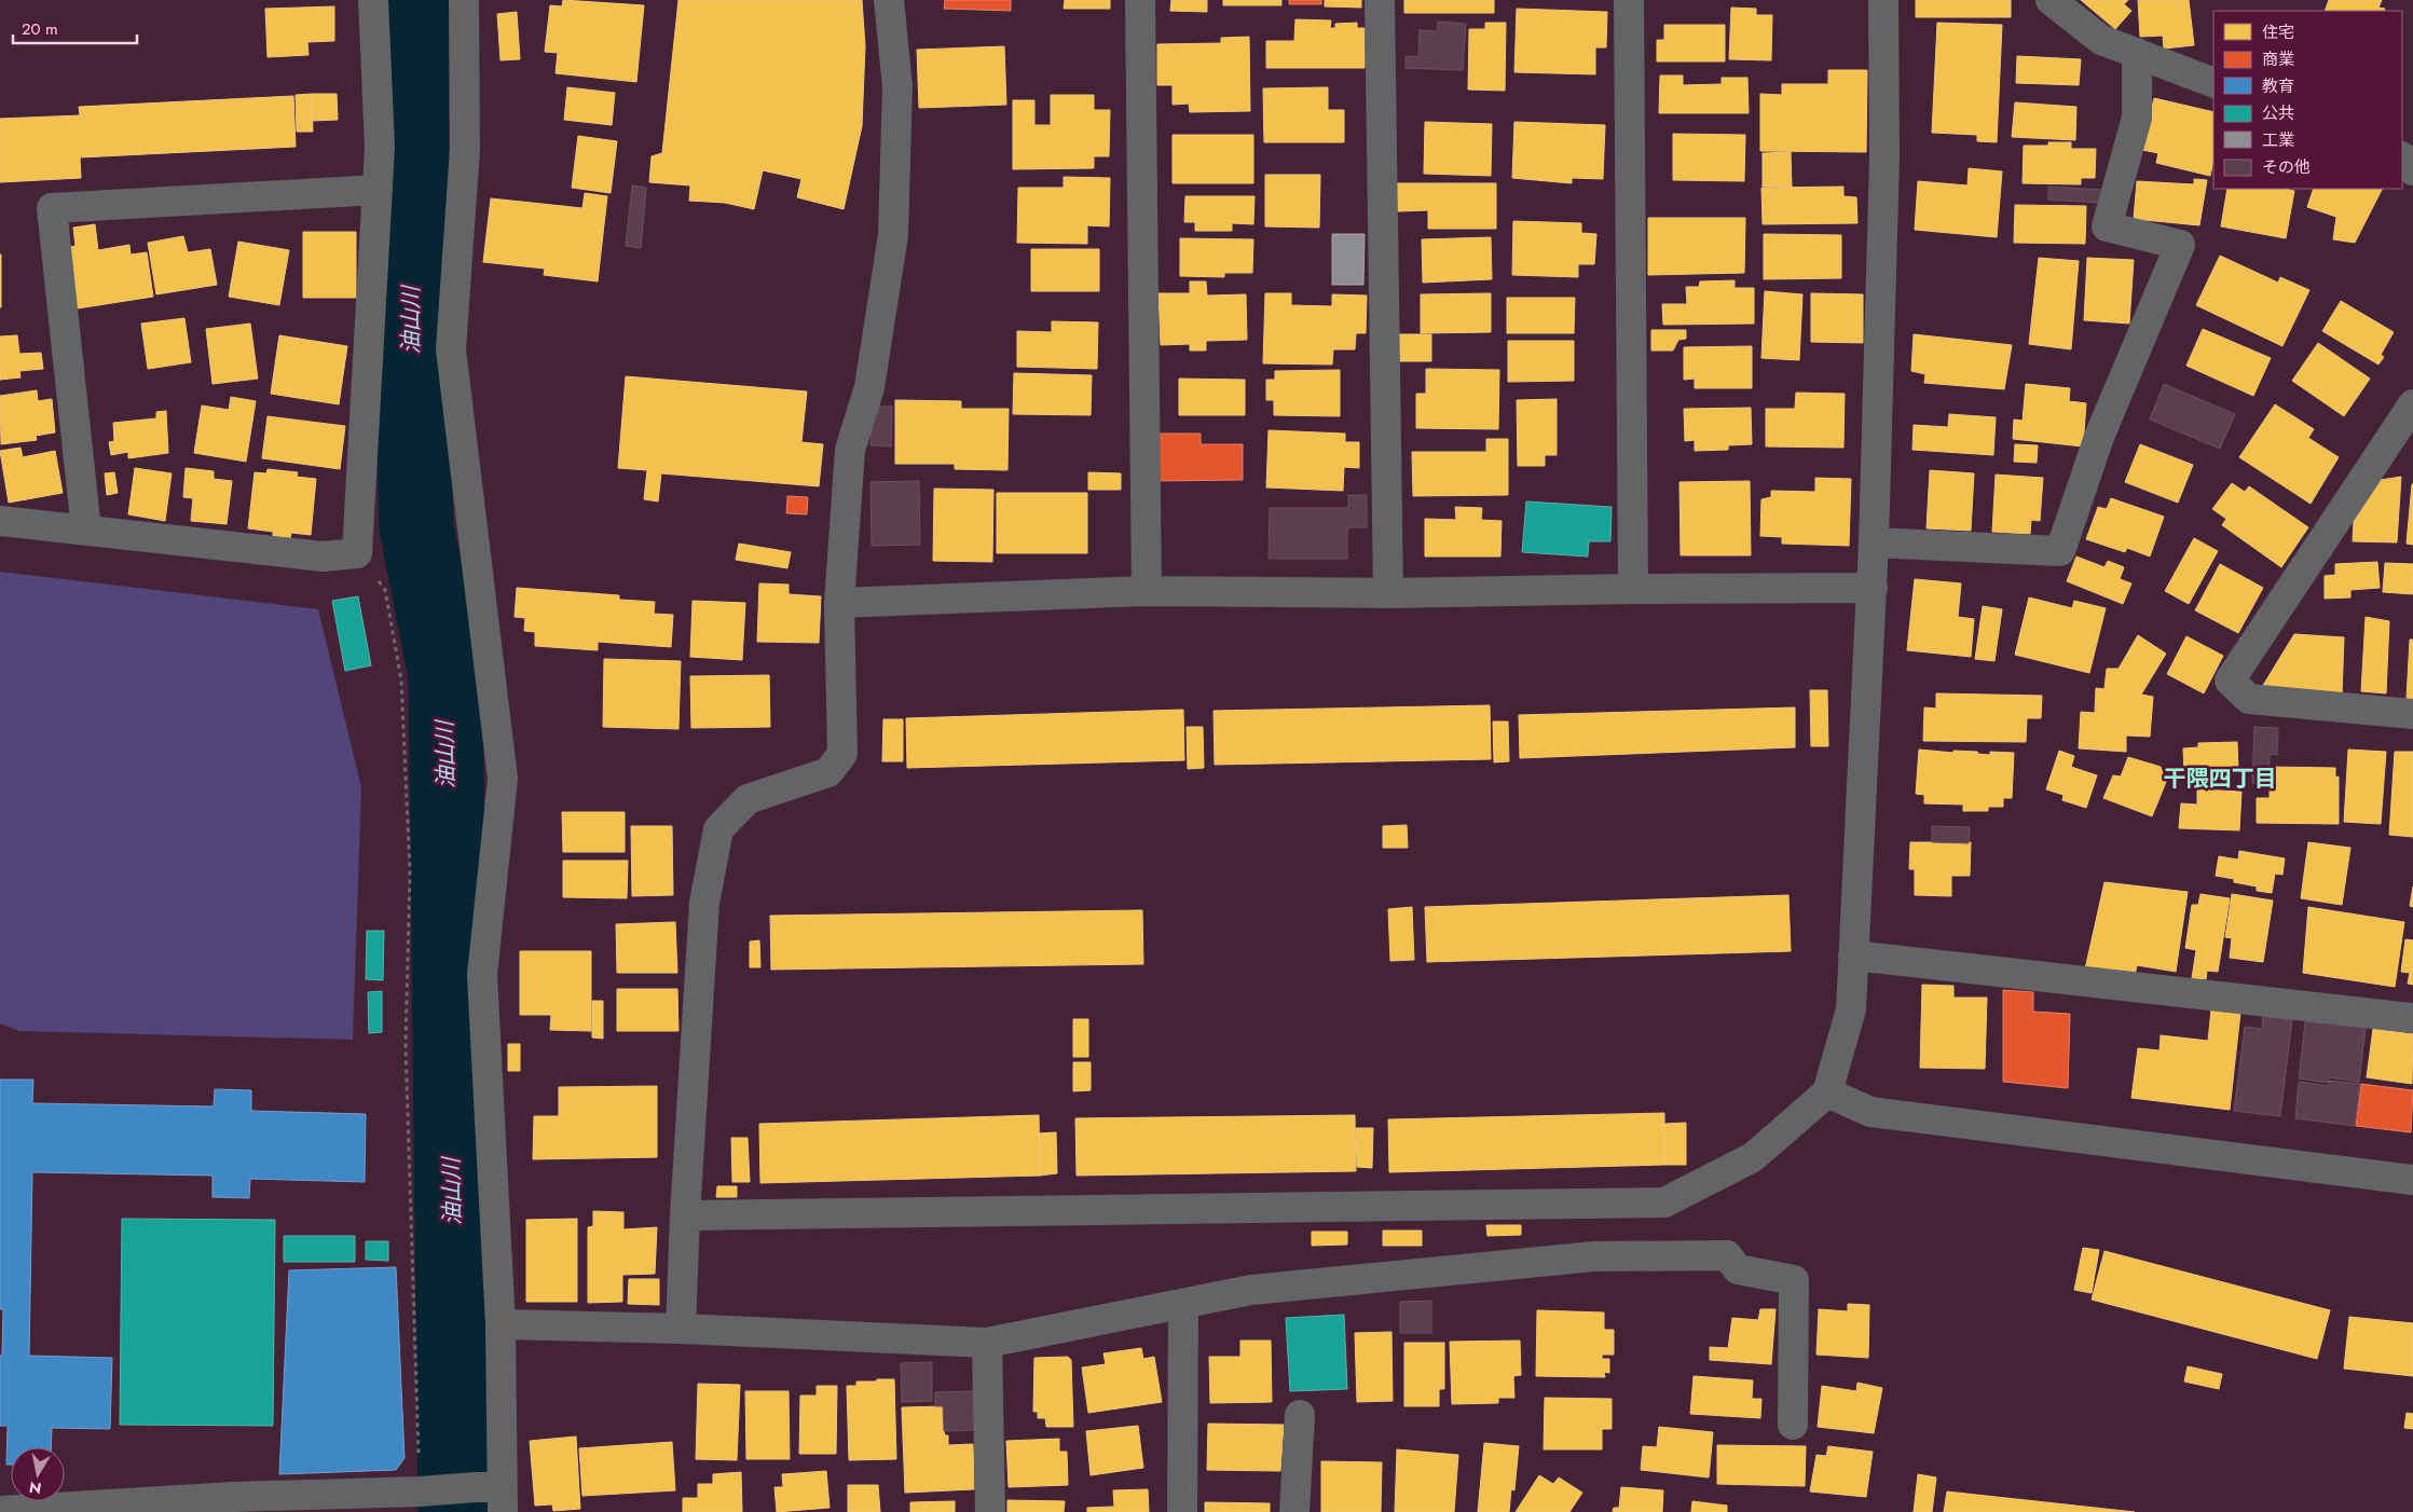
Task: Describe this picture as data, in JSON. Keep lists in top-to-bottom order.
{
  "districts": ["干隈四丁目"],
  "water": ["油山川"],
  "legend": [
    "住宅",
    "商業",
    "教育",
    "公共",
    "工業",
    "その他"
  ],
  "scale_bar": "20 m",
  "north": "bottom"
}
